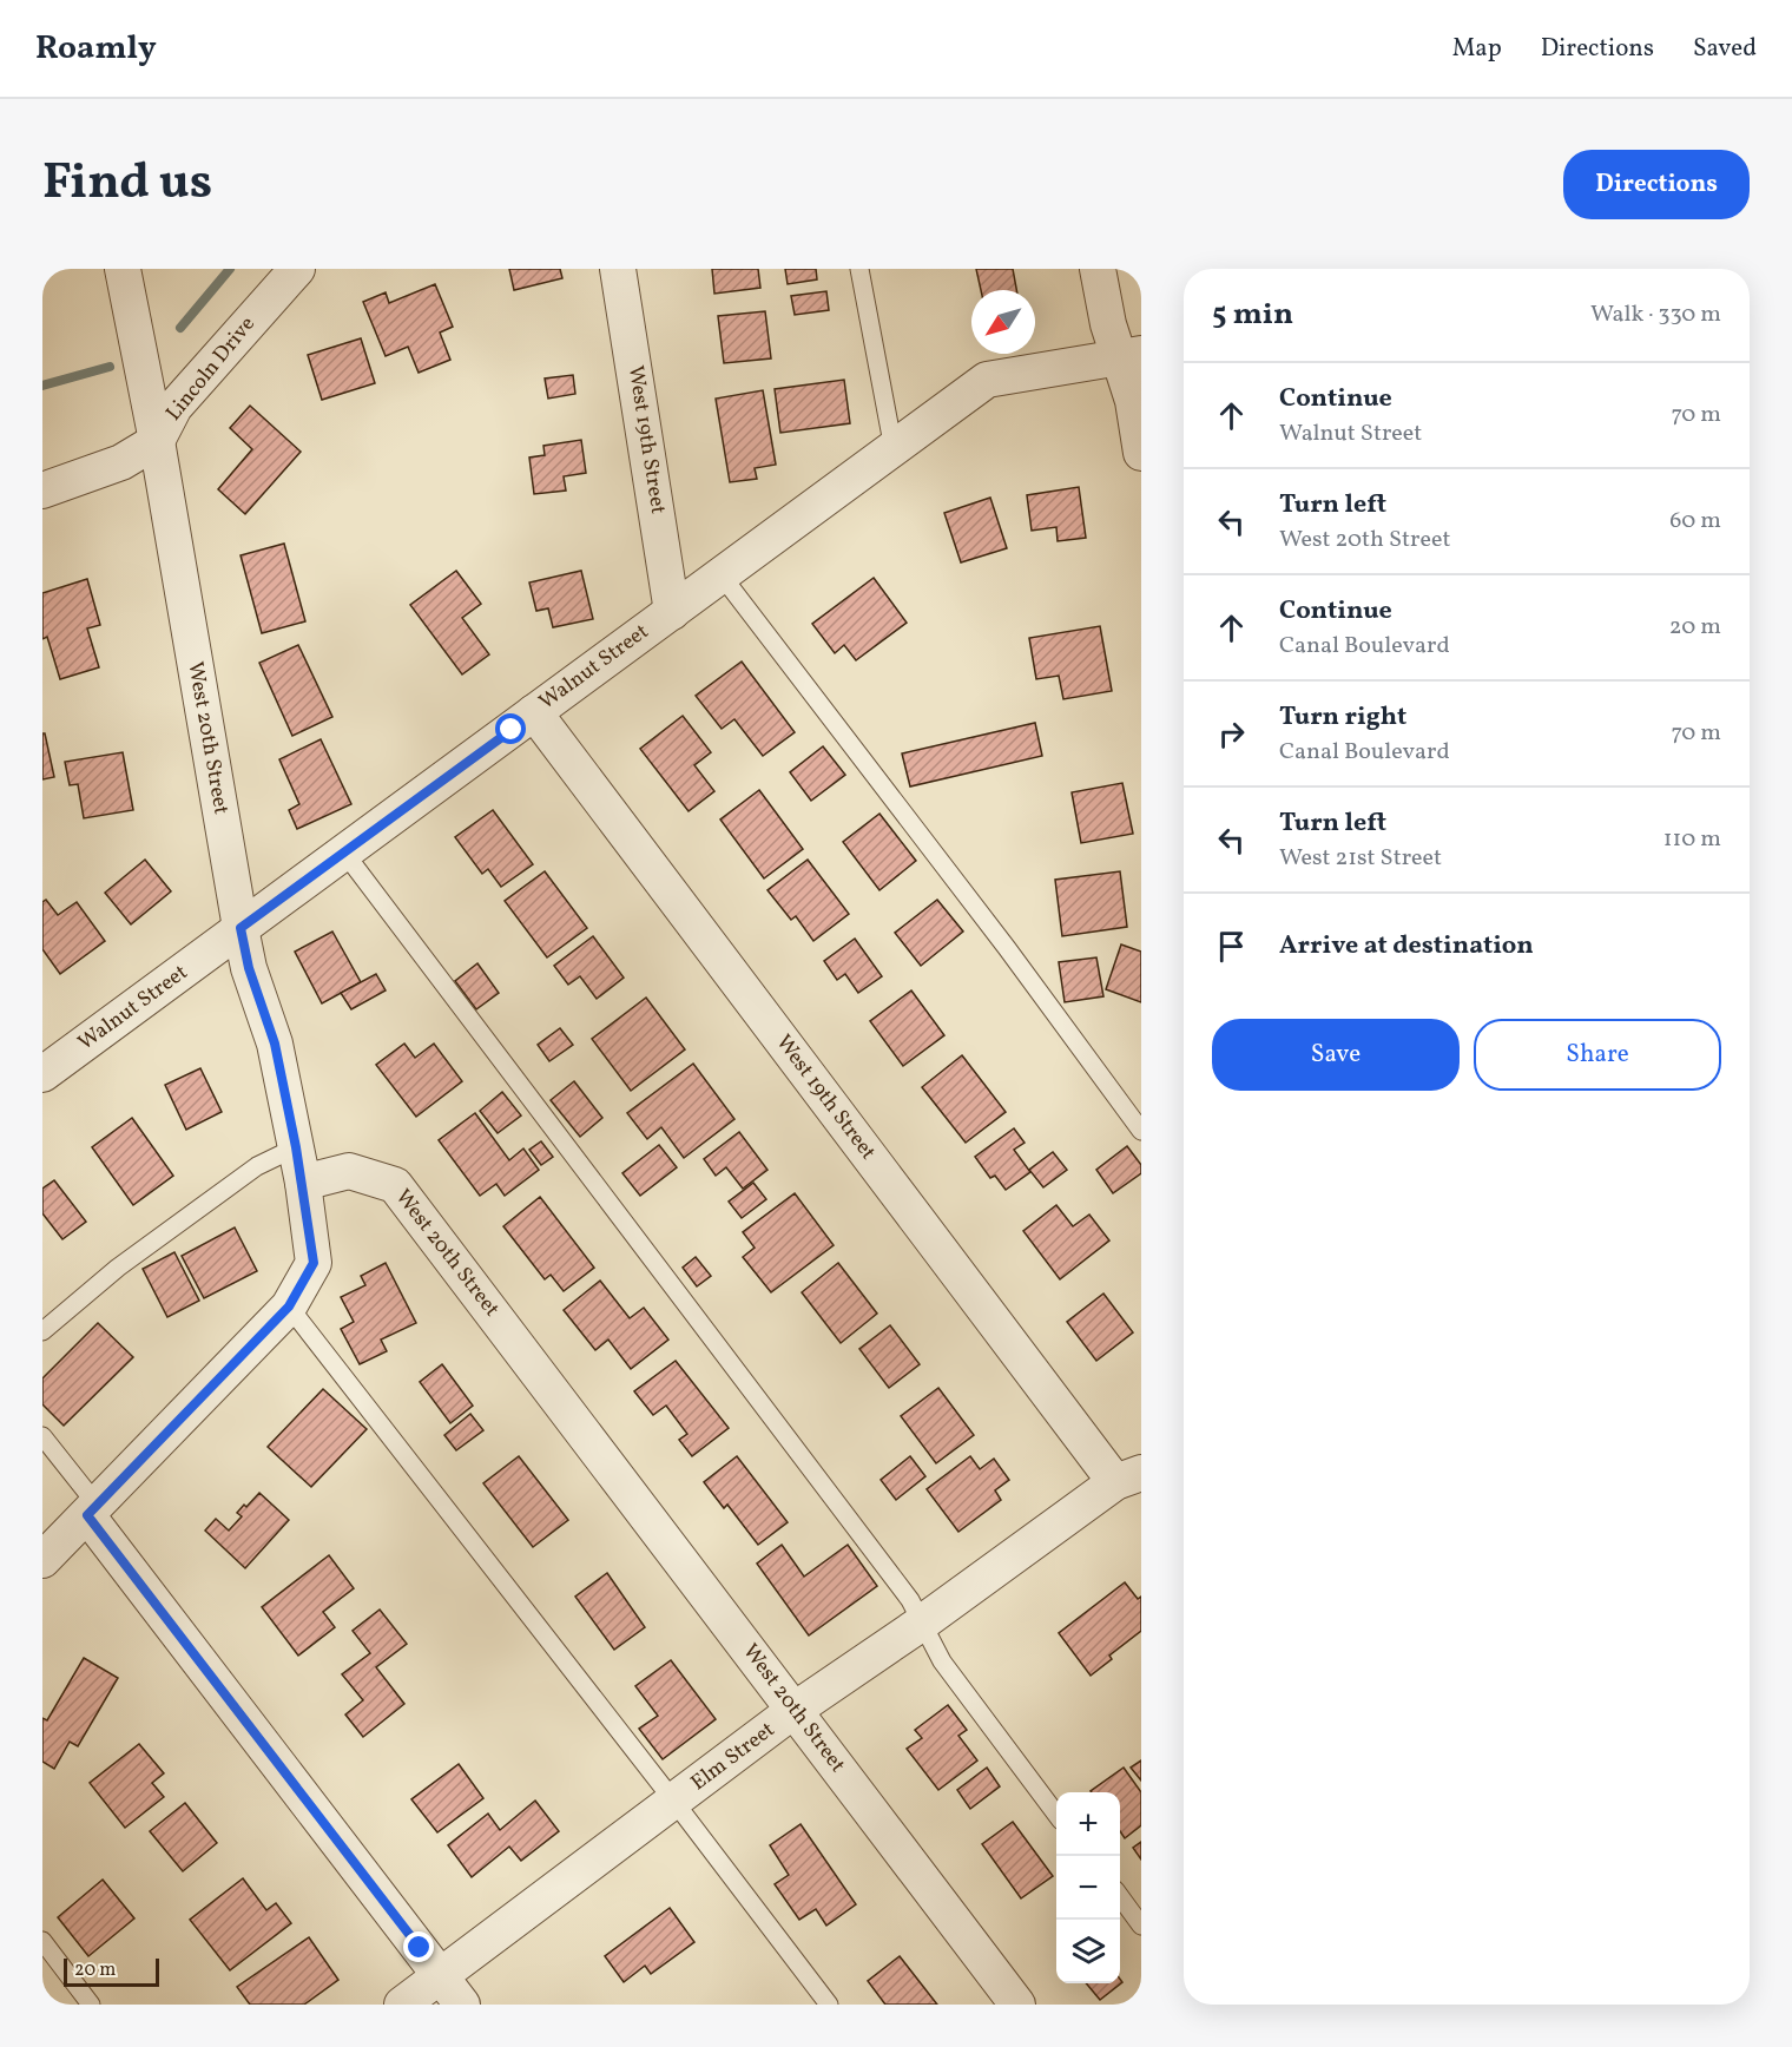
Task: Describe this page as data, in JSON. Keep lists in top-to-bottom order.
{
  "streets": {
    "street": [
      "Lincoln Drive",
      "West 19th Street",
      "Walnut Street",
      "West 20th Street",
      "Elm Street"
    ]
  },
  "crossings": [
    ["Lincoln Drive", "West 20th Street"],
    ["West 19th Street", "Walnut Street"],
    ["West 19th Street", "Elm Street"],
    ["Walnut Street", "West 20th Street"],
    ["West 20th Street", "Elm Street"]
  ],
  "scale_bar": "20 m",
  "north": "bottom left",
  "page": {
    "header": "Roamly",
    "nav": ["Map", "Directions", "Saved"],
    "title": "Find us",
    "buttons": [
      "Directions",
      ["Save", "Share"]
    ],
    "heading": ["5 min", "Walk · 330 m"],
    "list": [
      ["Continue", "Walnut Street", "70 m"],
      ["Turn left", "West 20th Street", "60 m"],
      ["Continue", "Canal Boulevard", "20 m"],
      ["Turn right", "Canal Boulevard", "70 m"],
      ["Turn left", "West 21st Street", "110 m"],
      "Arrive at destination"
    ],
    "map_buttons": ["+", "−"],
    "scale": "20 m"
  }
}
